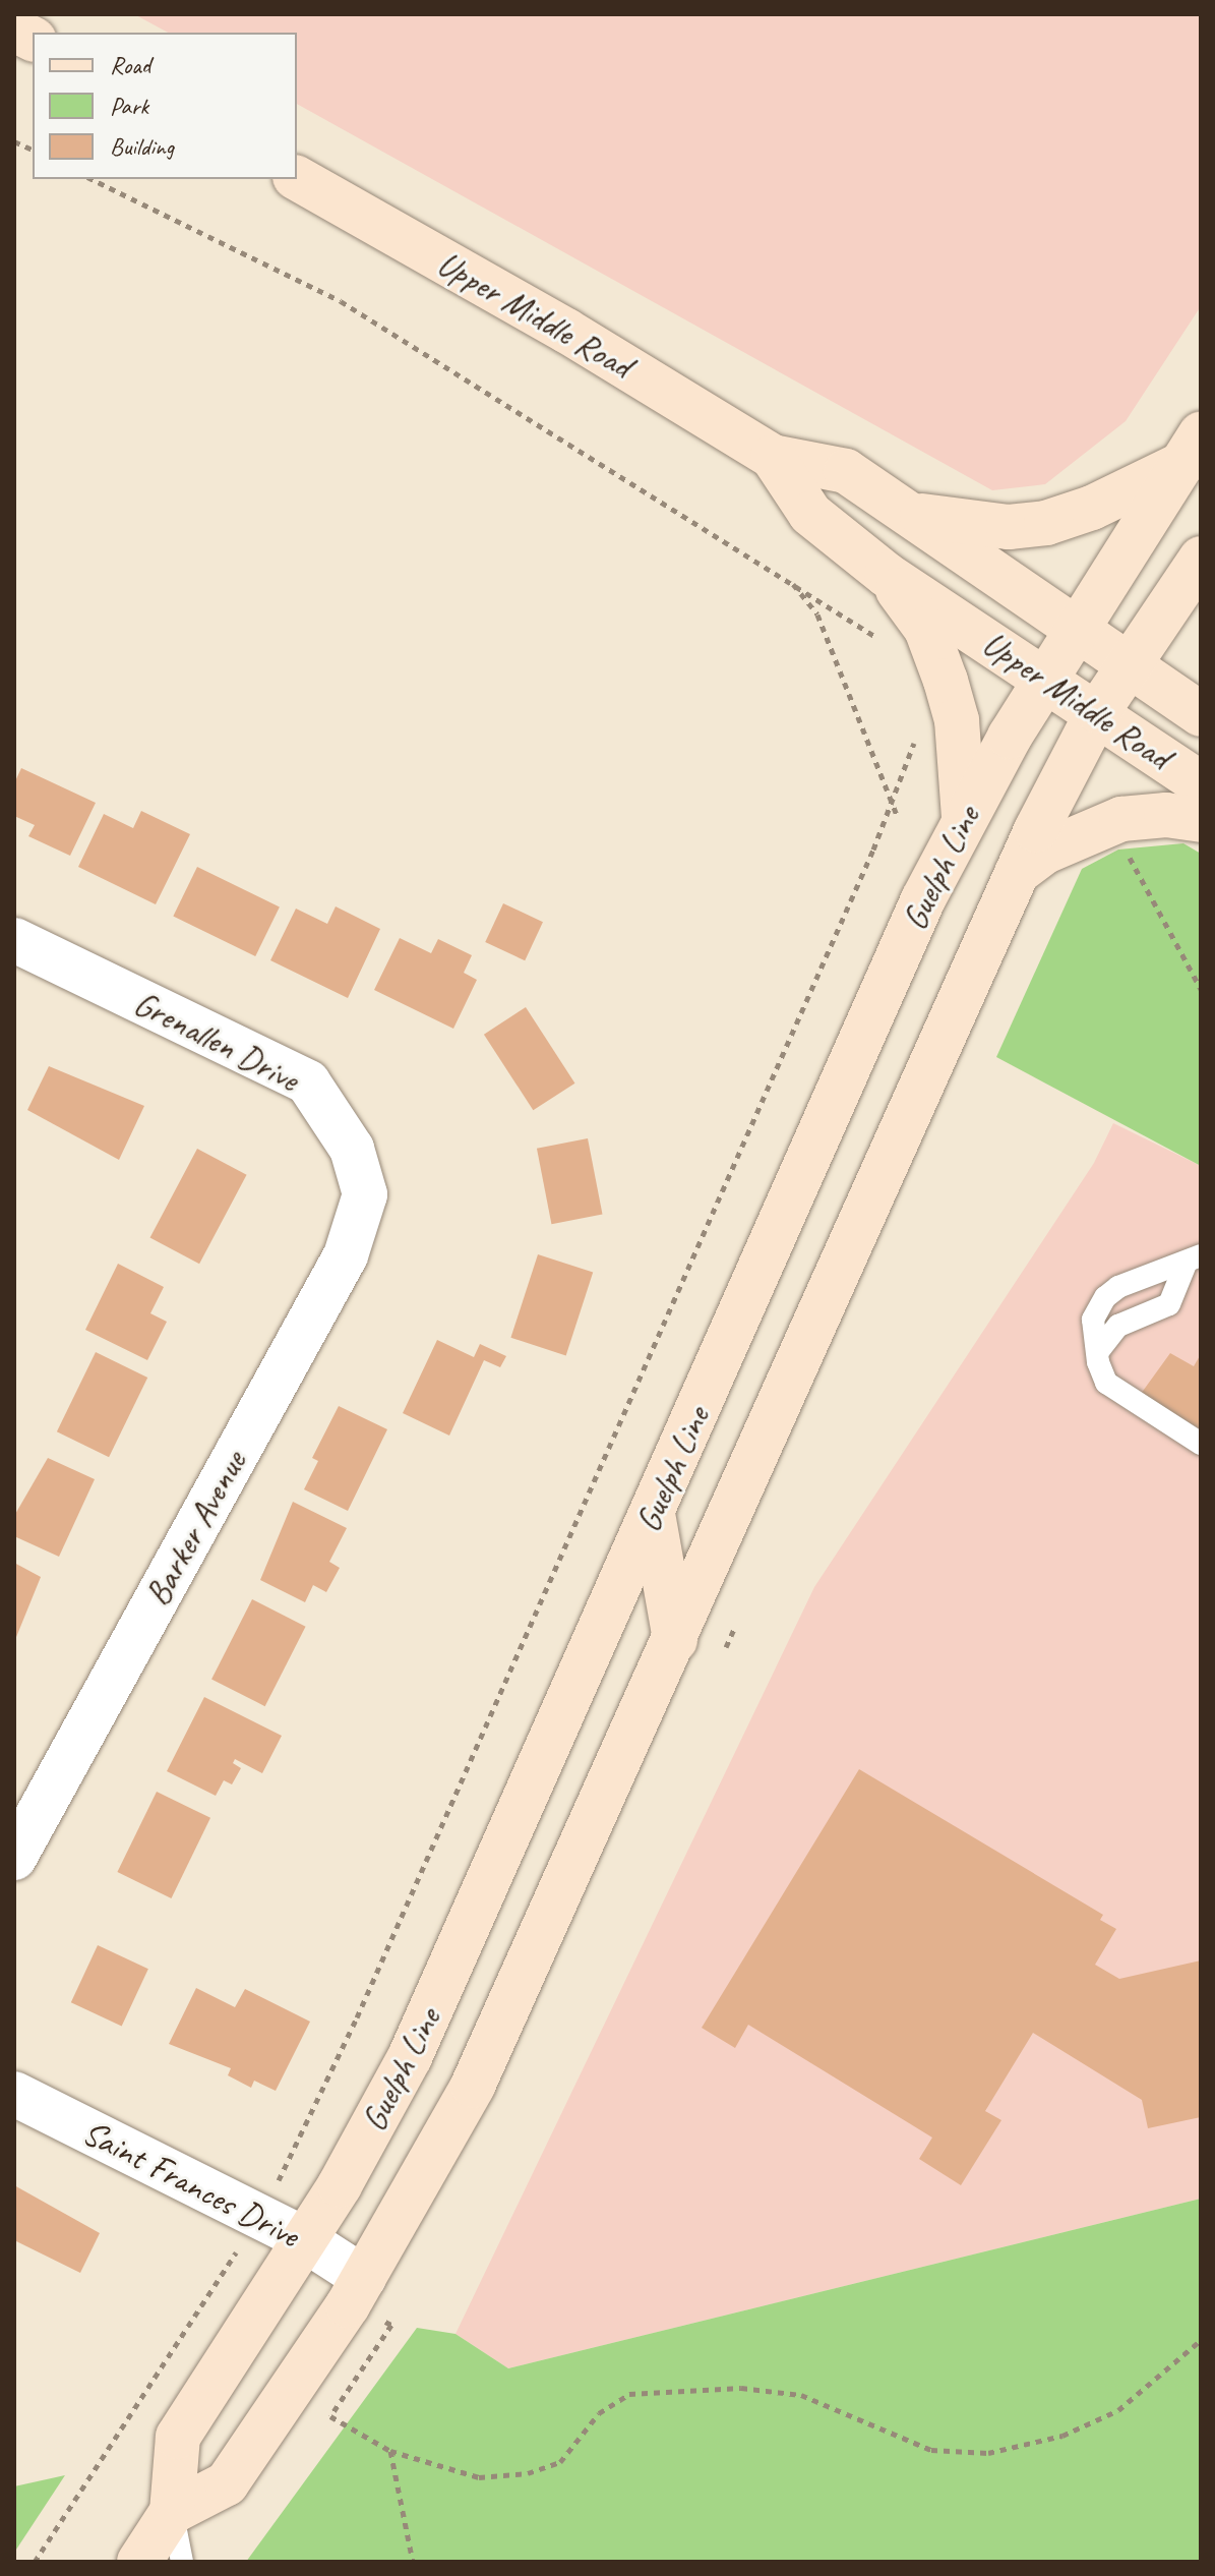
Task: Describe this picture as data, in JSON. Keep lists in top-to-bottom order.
{
  "streets": {
    "main road": ["Upper Middle Road", "Guelph Line"],
    "street": ["Grenallen Drive", "Barker Avenue", "Saint Frances Drive"]
  },
  "crossings": [
    ["Upper Middle Road", "Guelph Line"],
    ["Guelph Line", "Saint Frances Drive"],
    ["Grenallen Drive", "Barker Avenue"]
  ],
  "legend": ["Road", "Park", "Building"]
}
